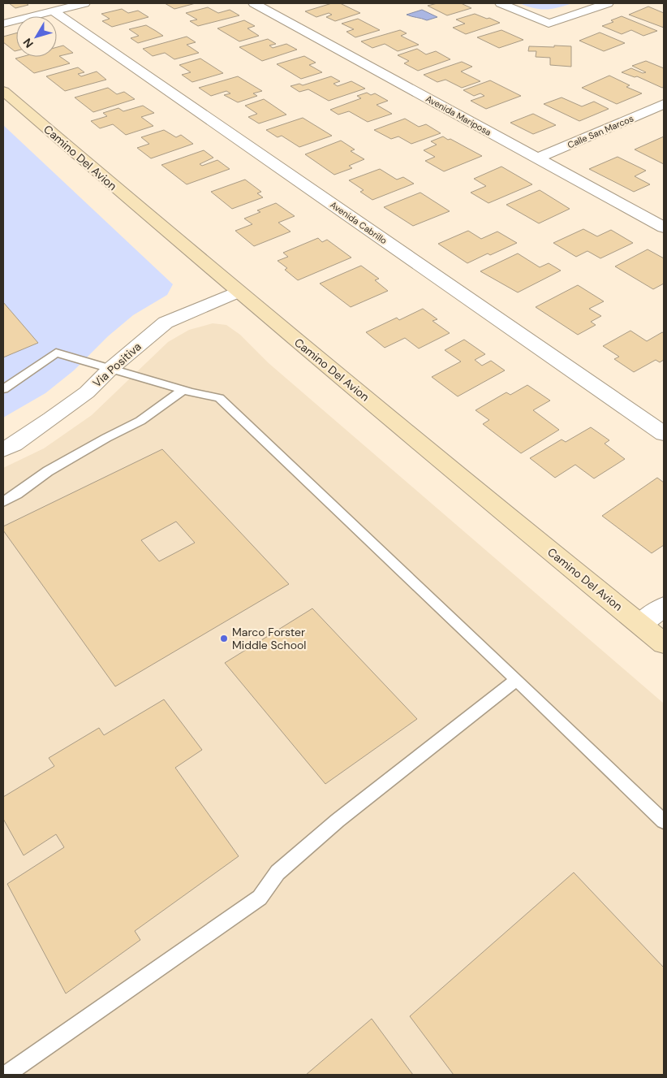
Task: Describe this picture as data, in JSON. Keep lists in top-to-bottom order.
{
  "streets": {
    "main road": ["Camino Del Avion"],
    "street": [
      "Avenida Mariposa",
      "Calle San Marcos",
      "Avenida Cabrillo",
      "Via Positiva"
    ]
  },
  "crossings": [
    ["Avenida Mariposa", "Calle San Marcos"],
    ["Camino Del Avion", "Via Positiva"]
  ],
  "places": ["Marco Forster Middle School"],
  "north": "bottom left"
}
